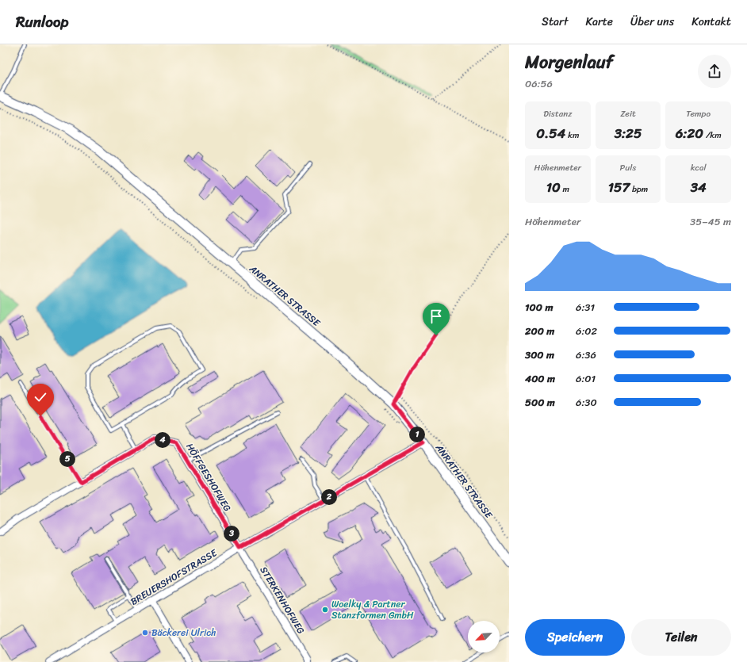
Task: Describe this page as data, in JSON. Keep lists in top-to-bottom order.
{
  "streets": {
    "main road": ["ANRATHER STRASSE"],
    "street": ["HÖFFGESHOFWEG", "BREUERSHOFSTRASSE", "STERKENHOFWEG"]
  },
  "crossings": [
    ["ANRATHER STRASSE", "BREUERSHOFSTRASSE"],
    ["HÖFFGESHOFWEG", "BREUERSHOFSTRASSE"],
    ["HÖFFGESHOFWEG", "STERKENHOFWEG"],
    ["BREUERSHOFSTRASSE", "STERKENHOFWEG"]
  ],
  "places": ["Woelky & Partner Stanzformen GmbH", "Bäckerei Ulrich"],
  "north": "bottom left",
  "page": {
    "header": "Runloop",
    "nav": [
      "Start",
      "Karte",
      "Über uns",
      "Kontakt"
    ],
    "heading": ["Morgenlauf", "06:56"],
    "stats": [
      ["Distanz", "0.54 km"],
      ["Zeit", "3:25"],
      ["Tempo", "6:20 /km"],
      ["Höhenmeter", "10 m"],
      ["Puls", "157 bpm"],
      ["kcal", "34"]
    ],
    "chart": ["Höhenmeter", "35–45 m"],
    "list": [
      {
        "name": "100 m",
        "note": "6:31"
      },
      {
        "name": "200 m",
        "note": "6:02"
      },
      {
        "name": "300 m",
        "note": "6:36"
      },
      {
        "name": "400 m",
        "note": "6:01"
      },
      {
        "name": "500 m",
        "note": "6:30"
      }
    ],
    "pins": [
      "1",
      "4",
      "5",
      "2",
      "3"
    ],
    "buttons": ["Speichern", "Teilen"]
  }
}
